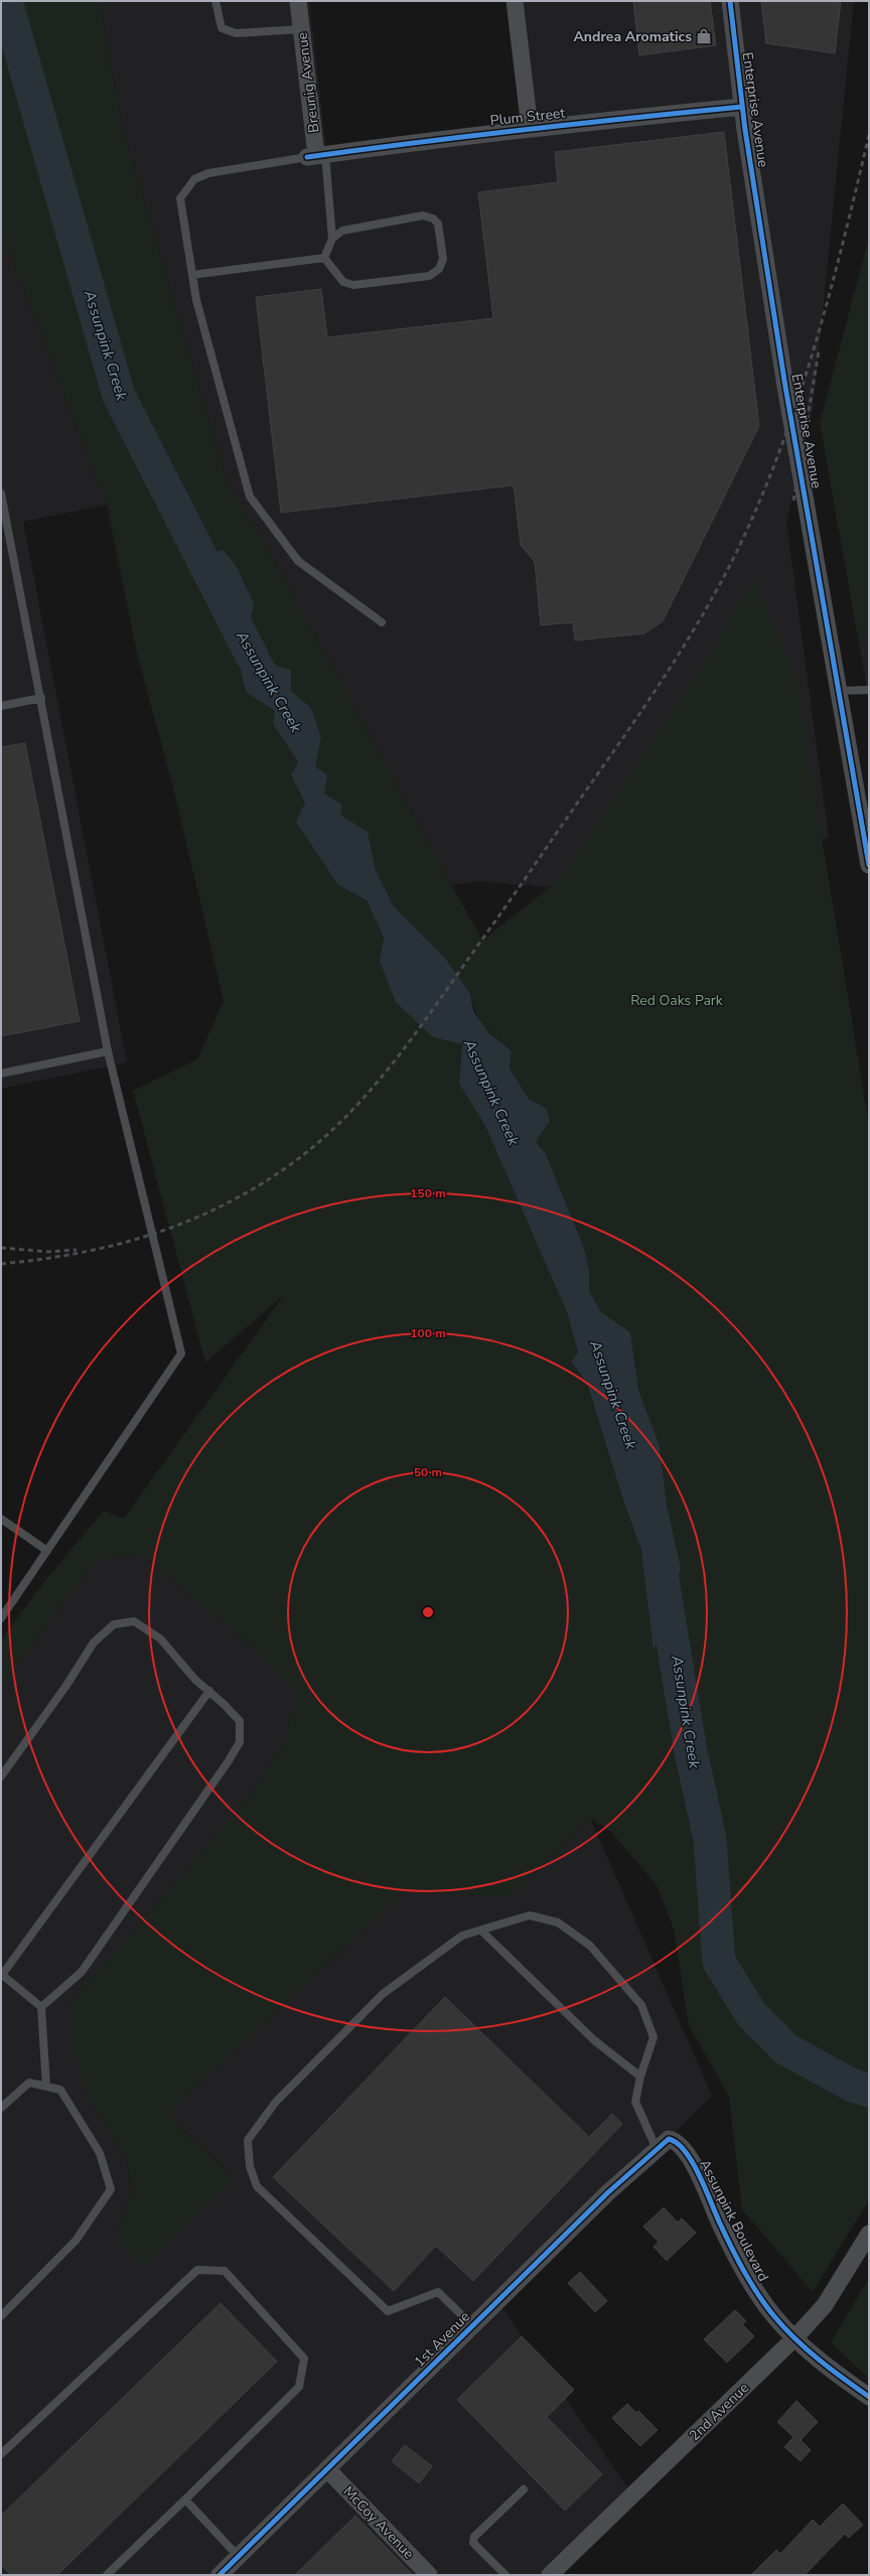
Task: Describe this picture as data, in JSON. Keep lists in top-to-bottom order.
{
  "streets": {
    "street": [
      "Breunig Avenue",
      "Enterprise Avenue",
      "Plum Street",
      "Assunpink Boulevard",
      "1st Avenue",
      "2nd Avenue",
      "McCoy Avenue"
    ]
  },
  "crossings": [
    ["Breunig Avenue", "Plum Street"],
    ["Enterprise Avenue", "Plum Street"],
    ["Assunpink Boulevard", "1st Avenue"],
    ["Assunpink Boulevard", "2nd Avenue"],
    ["1st Avenue", "McCoy Avenue"]
  ],
  "water": ["Assunpink Creek"],
  "parks": ["Red Oaks Park"],
  "places": {
    "shop": ["Andrea Aromatics"]
  },
  "rings": ["150 m", "100 m", "50 m"]
}
